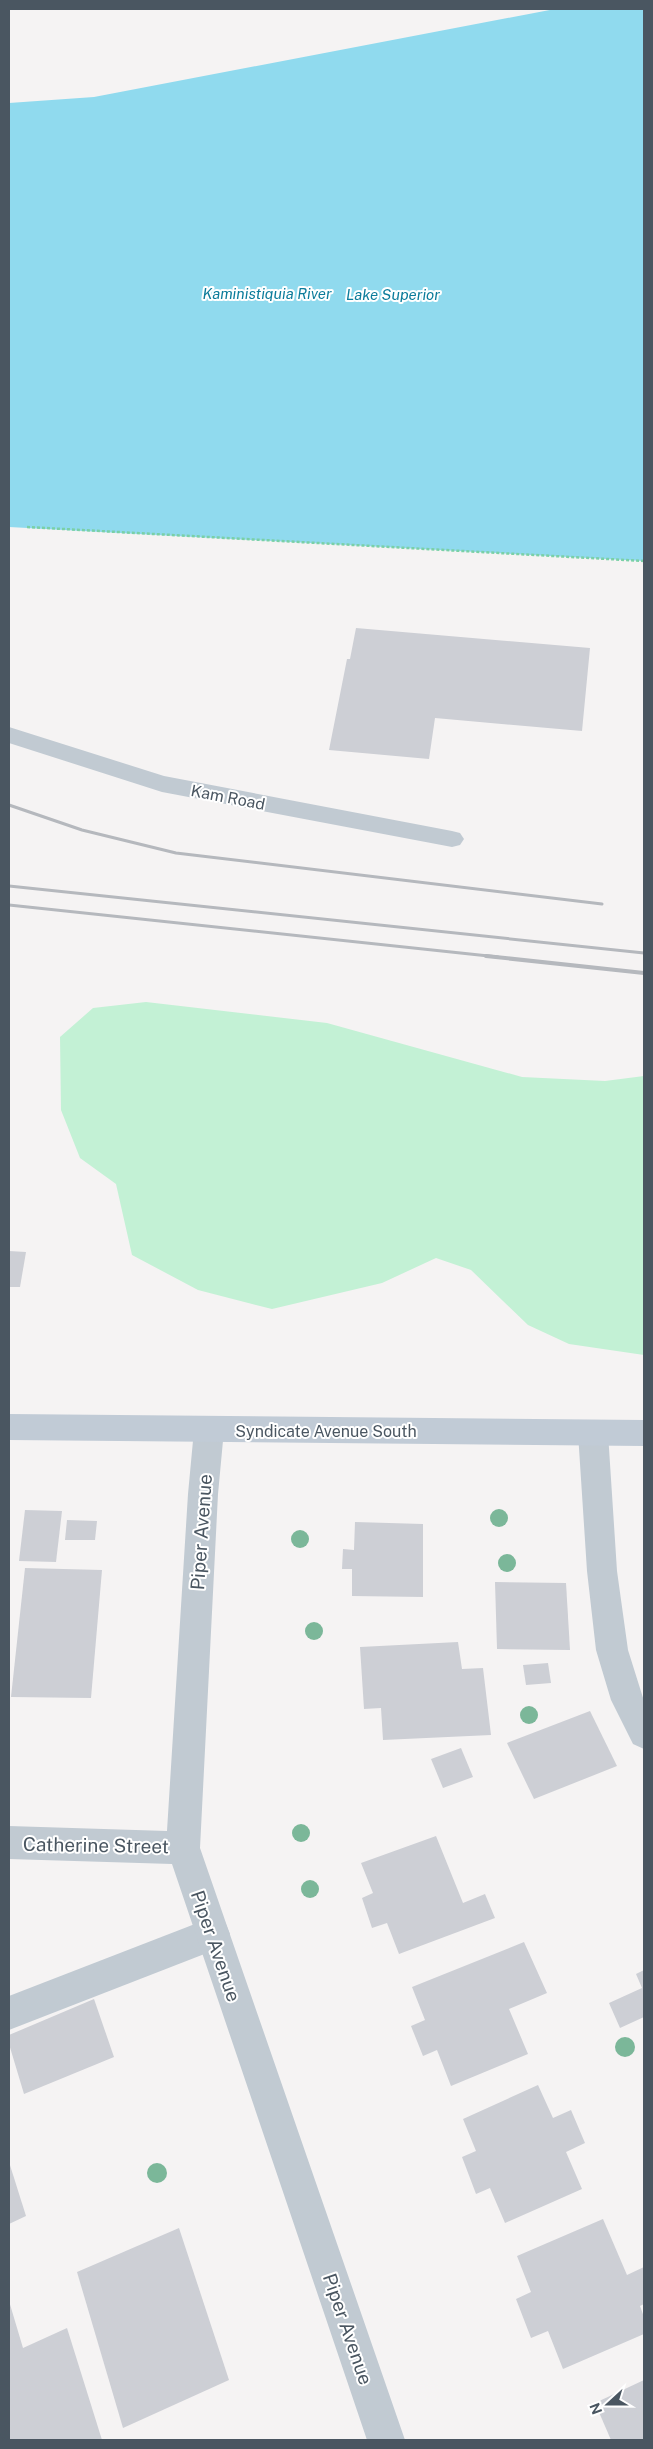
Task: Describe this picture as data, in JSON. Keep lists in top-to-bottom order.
{
  "streets": {
    "street": [
      "Kam Road",
      "Syndicate Avenue South",
      "Piper Avenue",
      "Catherine Street"
    ]
  },
  "crossings": [
    ["Syndicate Avenue South", "Piper Avenue"],
    ["Piper Avenue", "Catherine Street"]
  ],
  "water": ["Kaministiquia River", "Lake Superior"],
  "north": "left"
}
